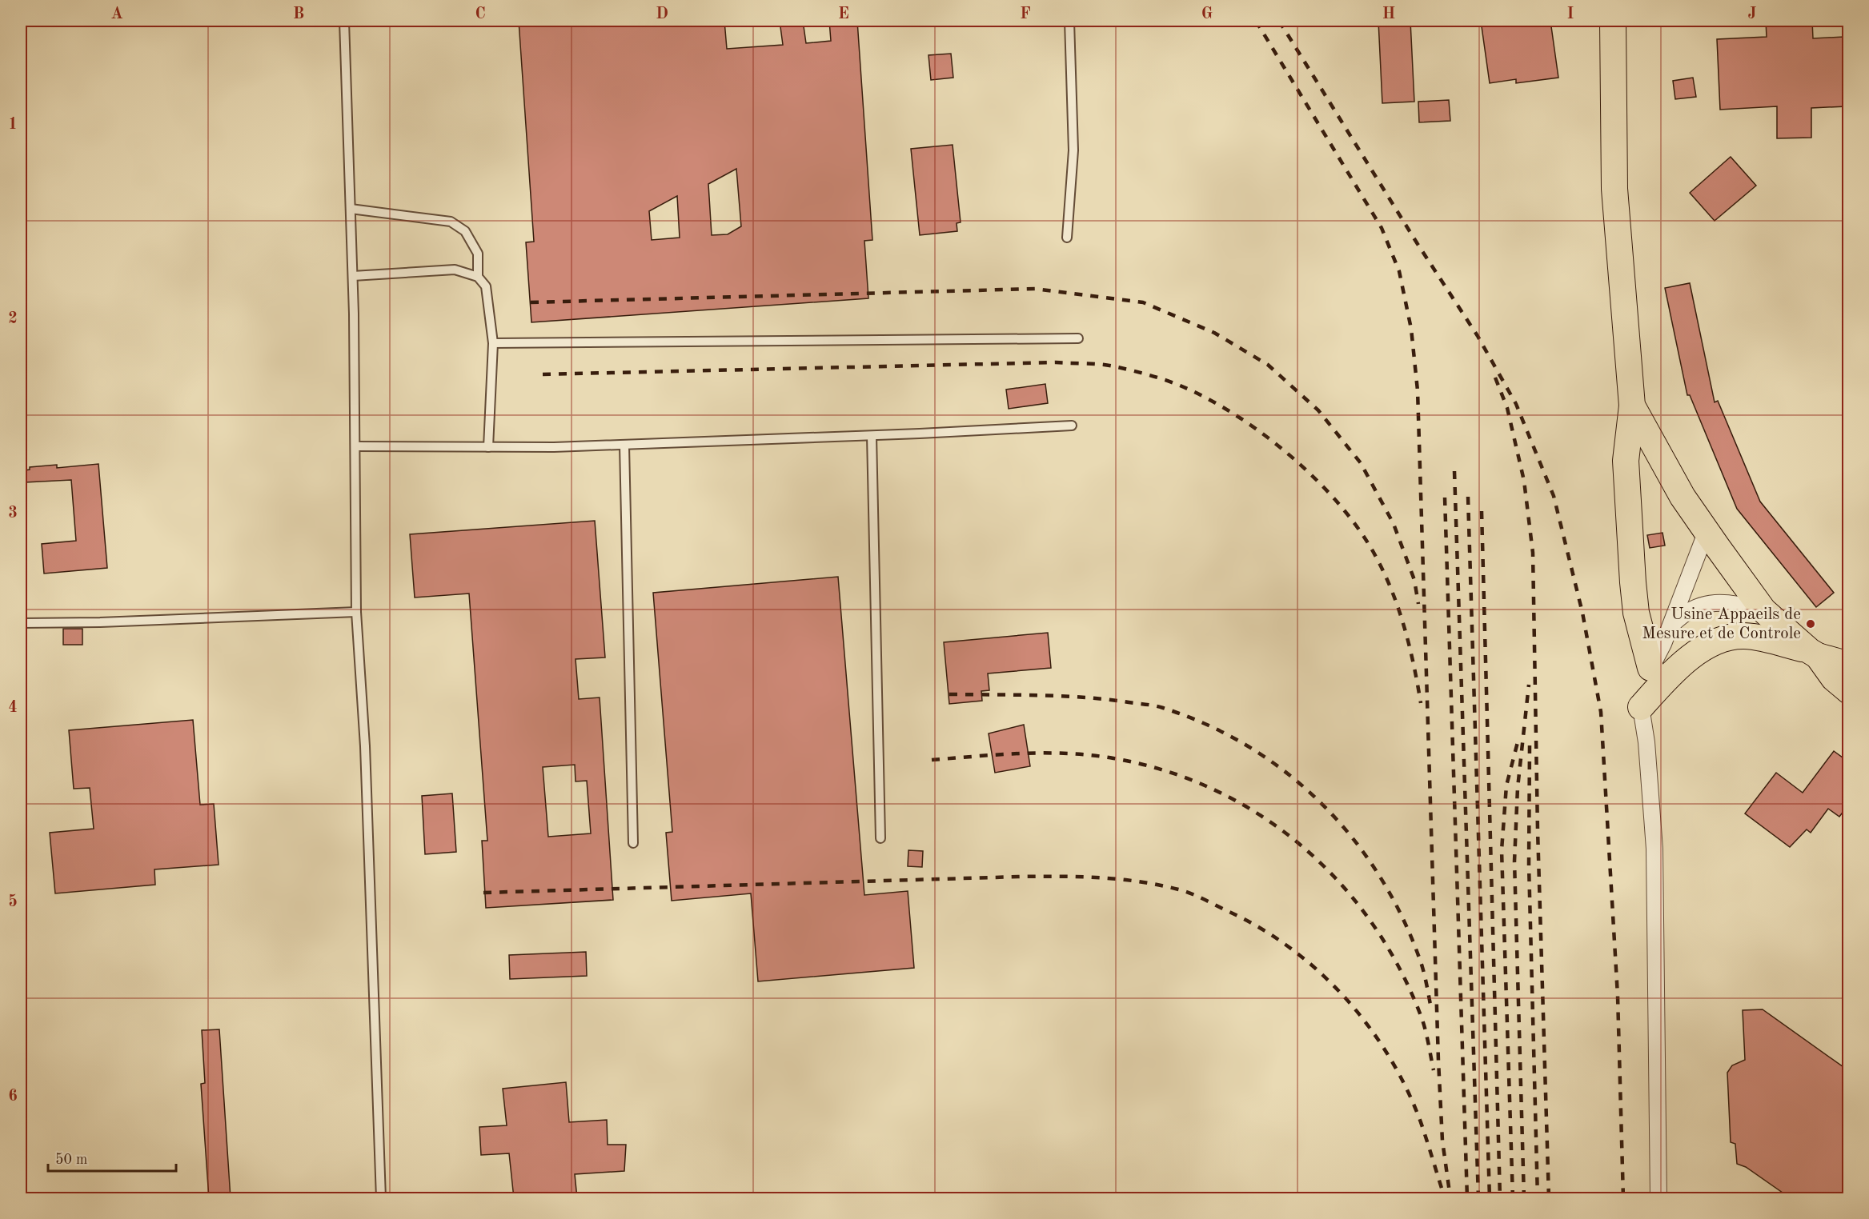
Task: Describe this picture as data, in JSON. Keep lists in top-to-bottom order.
{
  "places": ["Usine Appaeils de Mesure et de Controle"],
  "scale_bar": "50 m",
  "grid": {
    "columns": [
      "A",
      "B",
      "C",
      "D",
      "E",
      "F",
      "G",
      "H",
      "I",
      "J"
    ],
    "rows": [
      "1",
      "2",
      "3",
      "4",
      "5",
      "6"
    ]
  }
}
